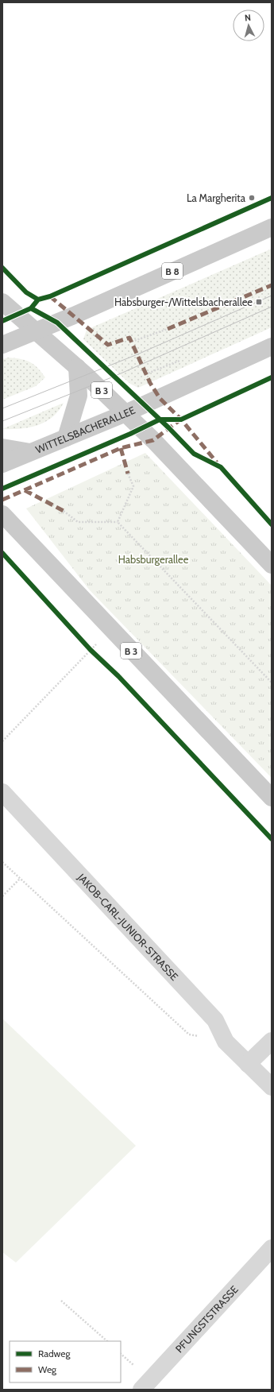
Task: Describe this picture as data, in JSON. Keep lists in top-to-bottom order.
{
  "streets": {
    "main road": ["B 8", "B 3", "WITTELSBACHERALLEE"],
    "street": ["JAKOB-CARL-JUNIOR-STRASSE", "PFUNGSTSTRASSE"]
  },
  "crossings": [
    ["B 8", "B 3"],
    ["B 3", "WITTELSBACHERALLEE"]
  ],
  "parks": ["Habsburgerallee"],
  "places": {
    "other": ["La Margherita"],
    "transit": ["Habsburger-/Wittelsbacherallee"]
  },
  "legend": ["Radweg", "Weg"],
  "north": "top"
}
